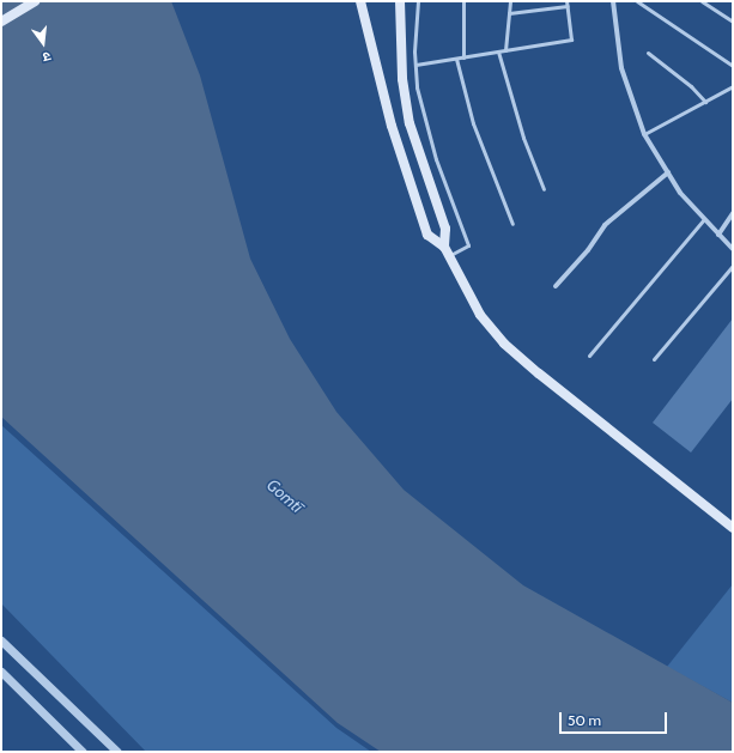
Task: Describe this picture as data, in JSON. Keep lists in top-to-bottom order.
{
  "water": ["Gomtī"],
  "scale_bar": "50 m",
  "north": "bottom"
}
